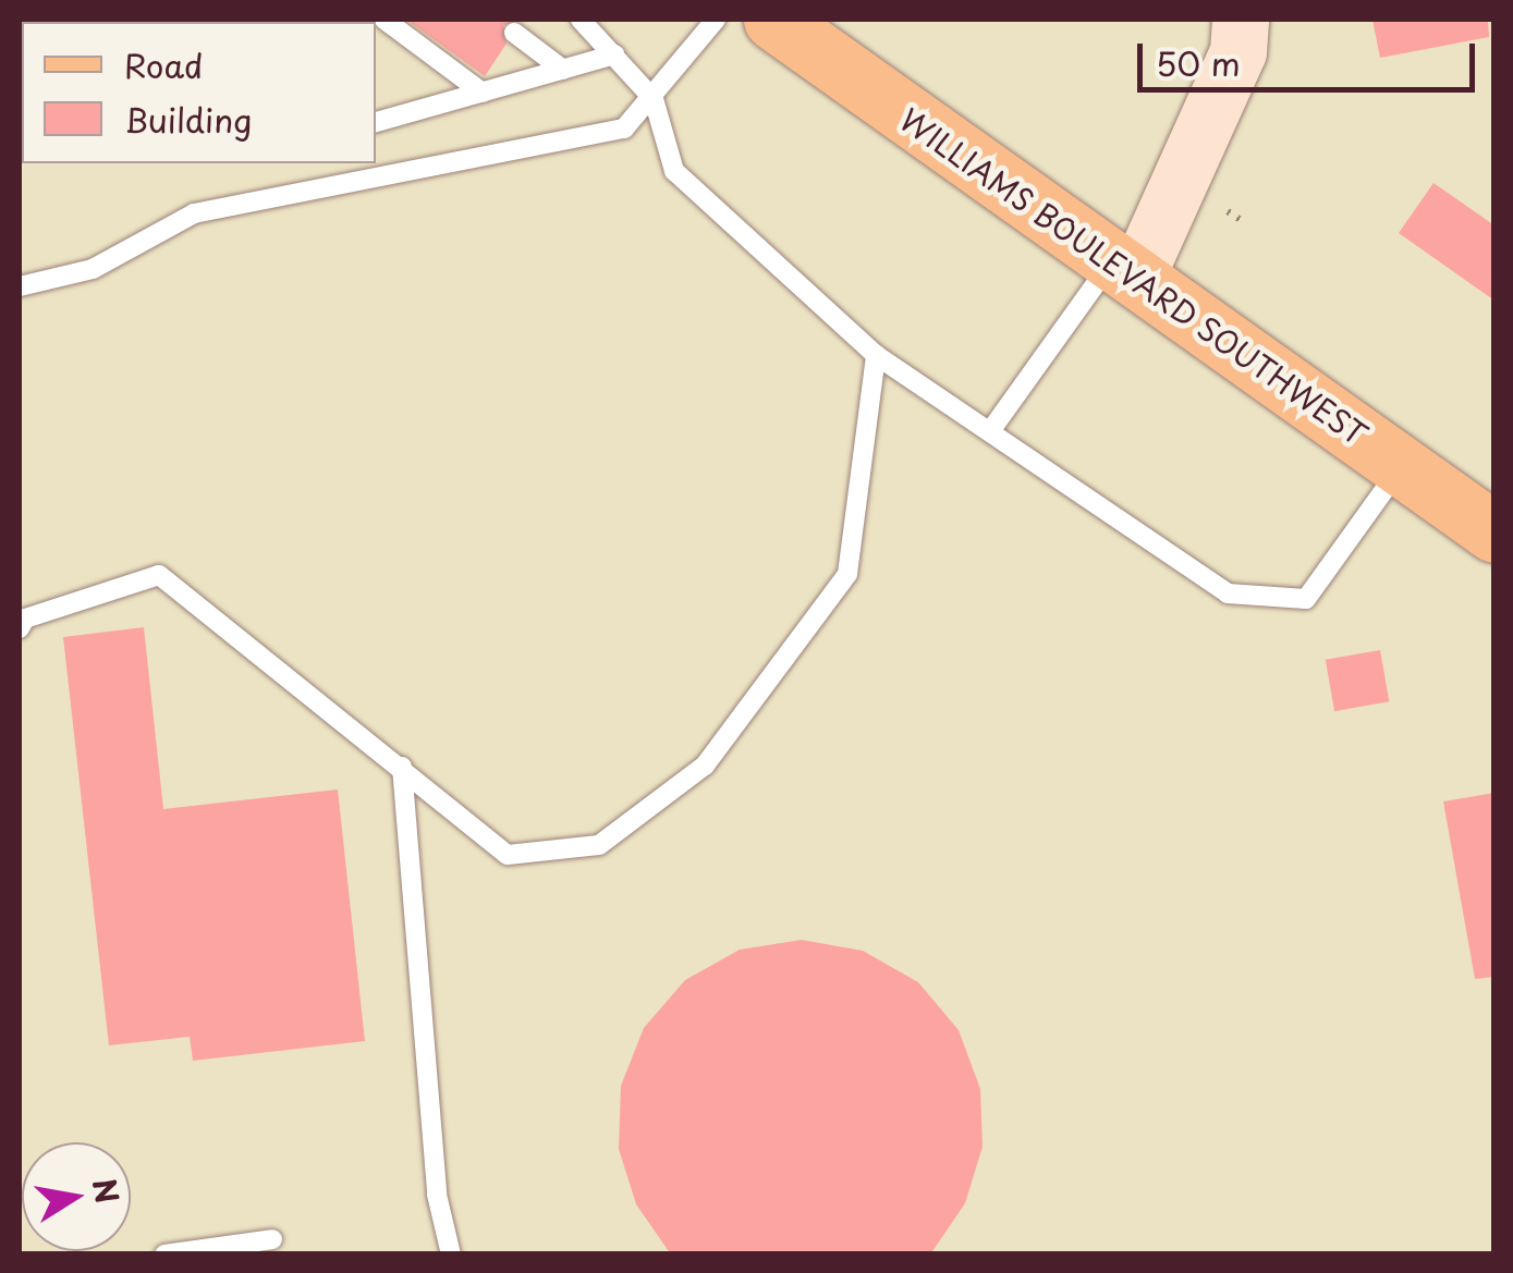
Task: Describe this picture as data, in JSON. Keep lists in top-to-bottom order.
{
  "streets": {
    "main road": ["WILLIAMS BOULEVARD SOUTHWEST"]
  },
  "legend": ["Road", "Building"],
  "scale_bar": "50 m",
  "north": "right"
}
